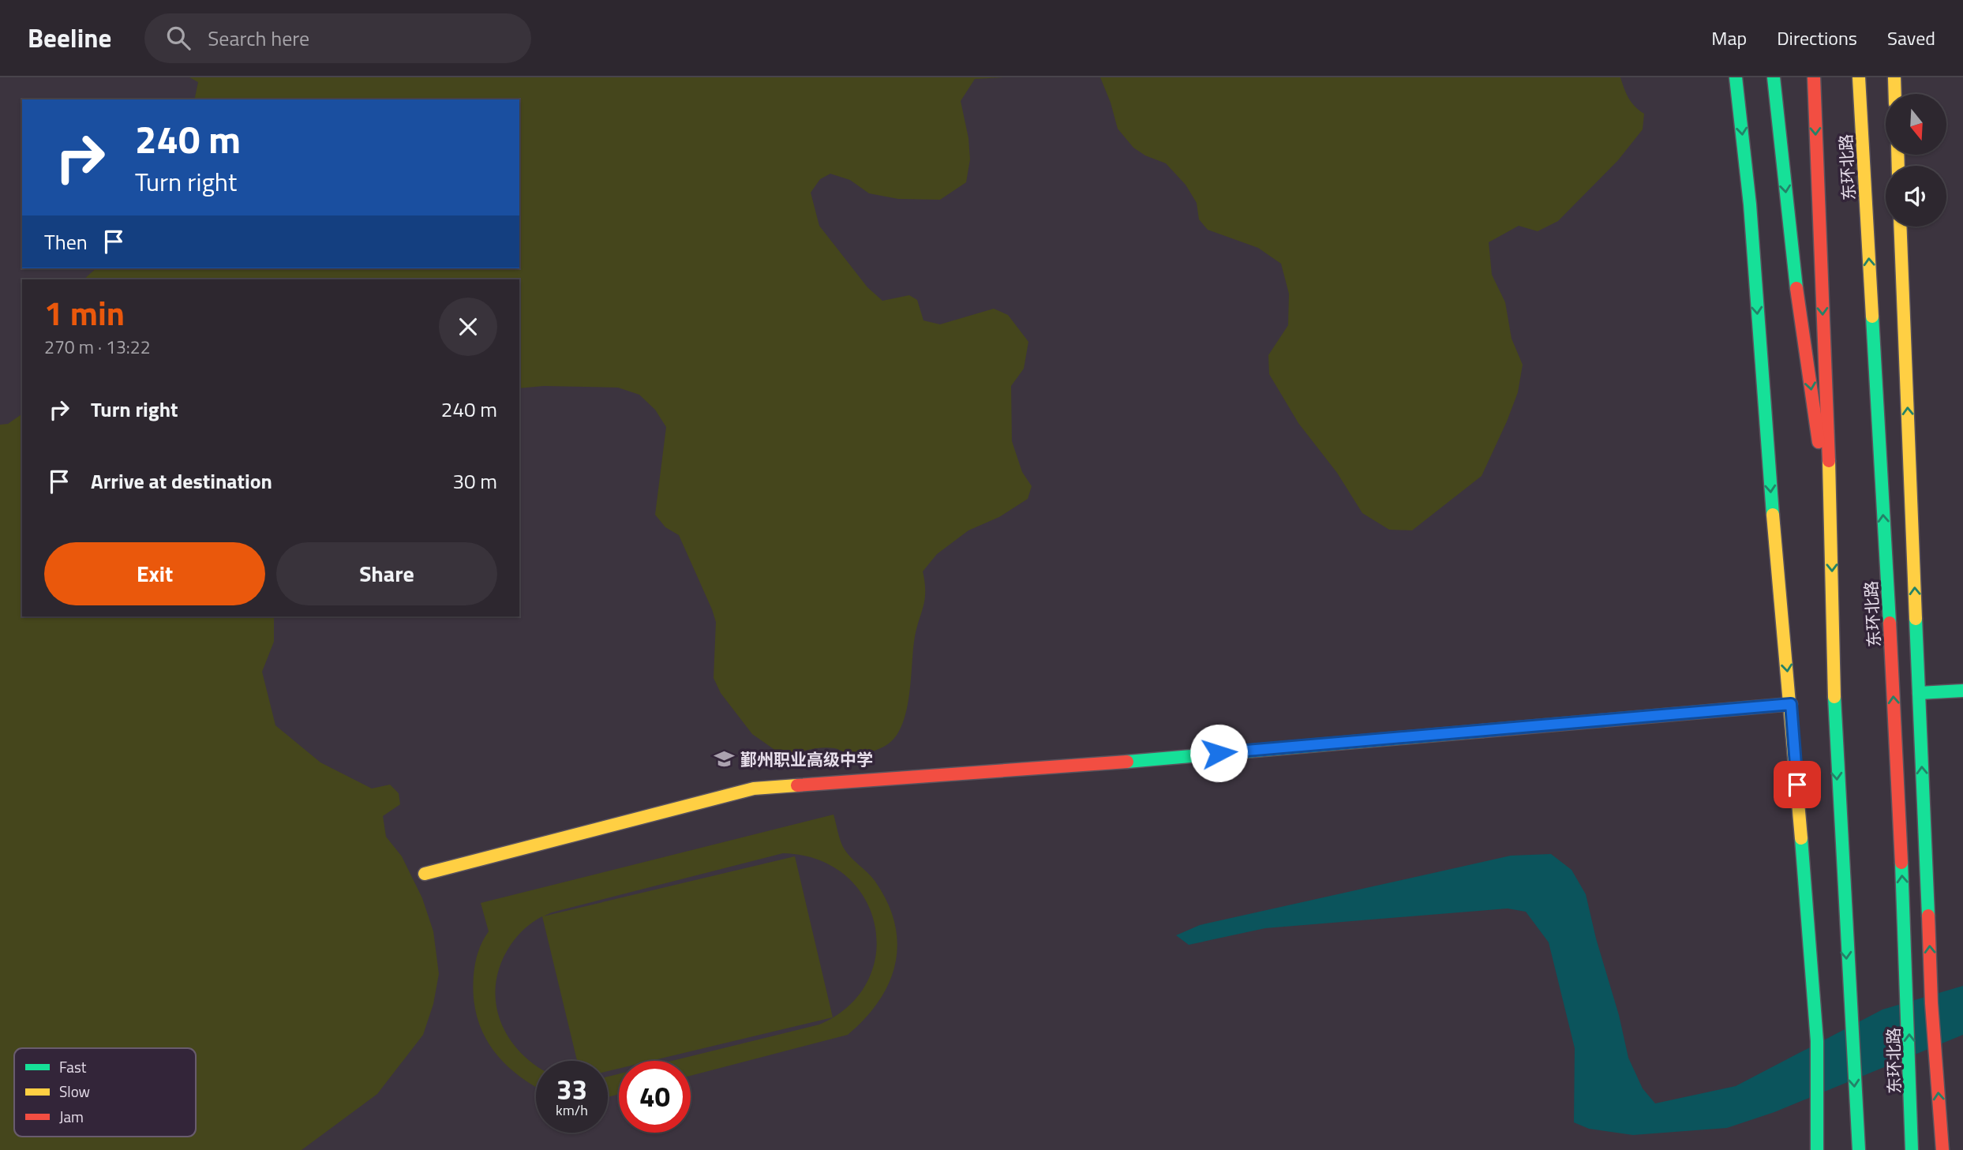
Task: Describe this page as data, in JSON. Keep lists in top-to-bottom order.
{
  "streets": {
    "main road": ["东环北路"]
  },
  "places": {
    "school or university": ["鄞州职业高级中学"]
  },
  "legend": ["Fast", "Slow", "Jam"],
  "north": "bottom",
  "page": {
    "header": "Beeline",
    "search": "Search here",
    "nav": ["Map", "Directions", "Saved"],
    "turn": ["240 m", "Turn right"],
    "then": "Then",
    "heading": ["1 min", "270 m · 13:22"],
    "list": [
      {
        "name": "Turn right",
        "value": "240 m"
      },
      {
        "name": "Arrive at destination",
        "value": "30 m"
      }
    ],
    "buttons": ["Exit", "Share"],
    "speed": "33 km/h",
    "limit": "40"
  }
}
